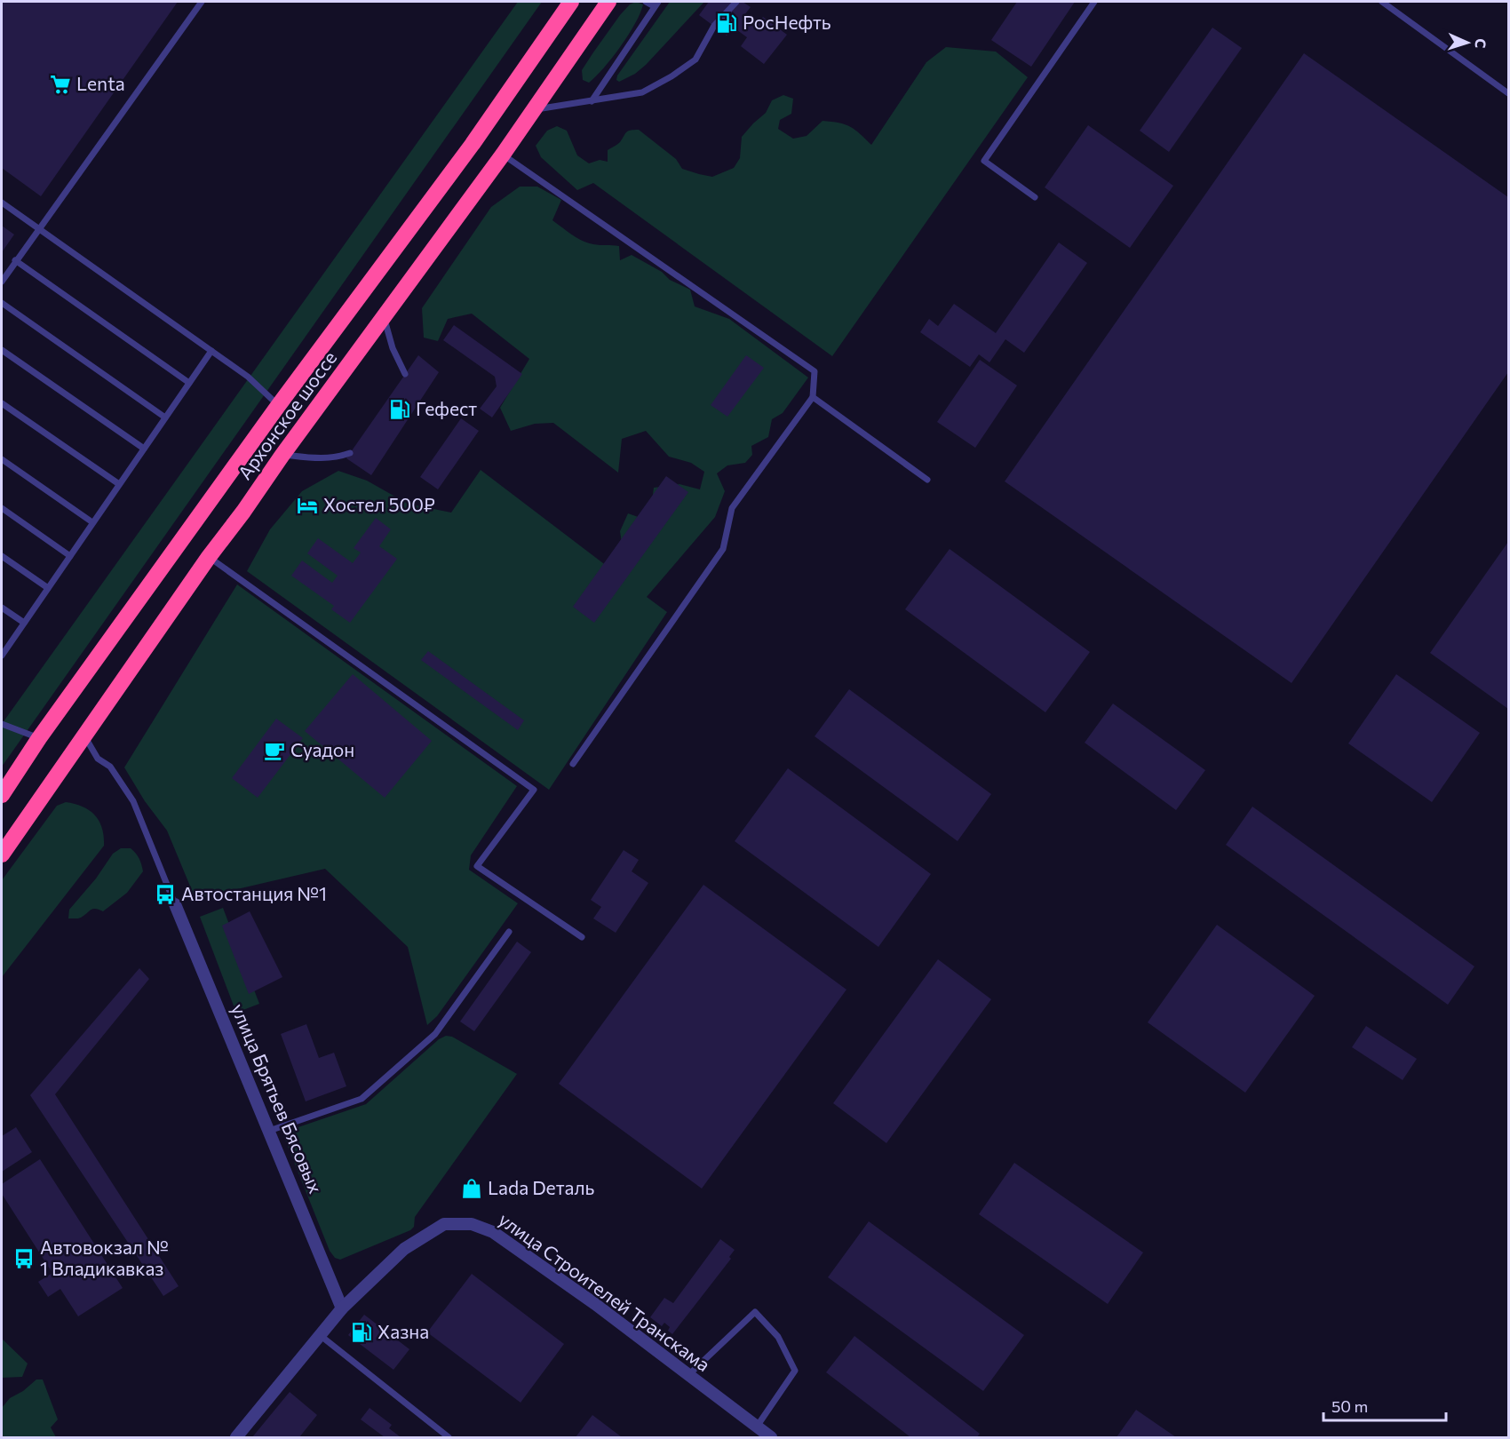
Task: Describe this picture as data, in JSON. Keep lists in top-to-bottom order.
{
  "streets": {
    "highway": ["Архонское шоссе"],
    "street": ["улица Брятьев Бясовых", "улица Строителей Транскама"]
  },
  "crossings": [
    ["улица Брятьев Бясовых", "улица Строителей Транскама"]
  ],
  "places": {
    "fuel station": ["РосНефть", "Гефест", "Хазна"],
    "supermarket": ["Lenta"],
    "hotel": ["Хостел 500₽"],
    "cafe": ["Суадон"],
    "bus stop": ["Автостанция №1", "Автовокзал № 1 Владикавказ"],
    "shop": ["Lada Dеталь"]
  },
  "scale_bar": "50 m",
  "north": "right"
}
